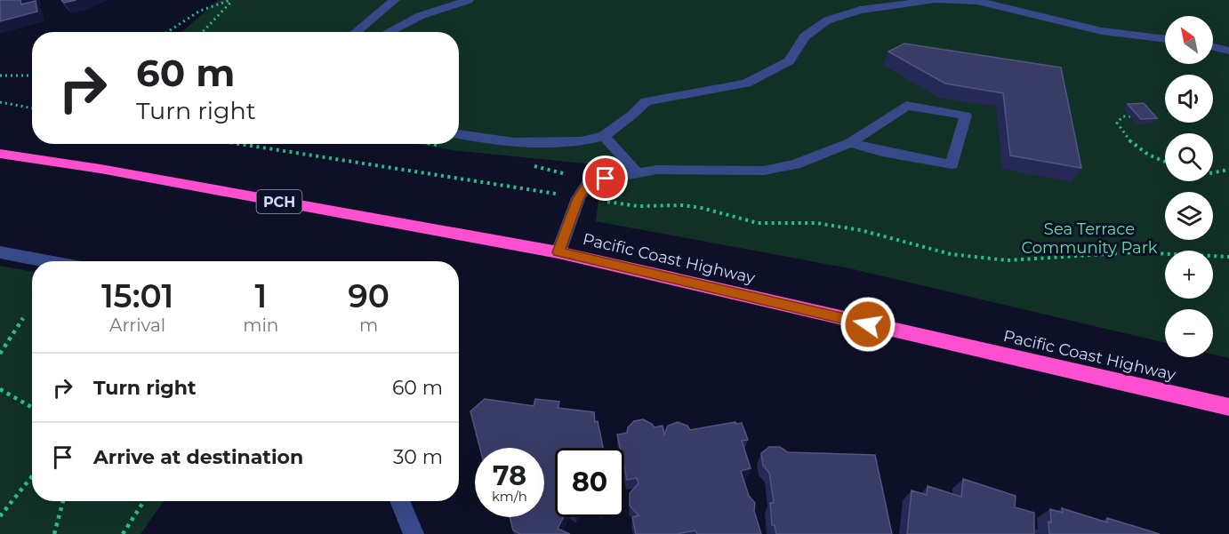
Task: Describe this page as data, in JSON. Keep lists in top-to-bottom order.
{
  "streets": {
    "highway": ["PCH", "Pacific Coast Highway"]
  },
  "parks": ["Sea Terrace Community Park"],
  "north": "top left",
  "page": {
    "map_buttons": ["+", "−"],
    "turn": ["60 m", "Turn right"],
    "eta": [
      "15:01",
      "Arrival",
      "1",
      "min",
      "90",
      "m"
    ],
    "list": [
      {
        "name": "Turn right",
        "value": "60 m"
      },
      {
        "name": "Arrive at destination",
        "value": "30 m"
      }
    ],
    "speed": "78 km/h",
    "limit": "80"
  }
}
